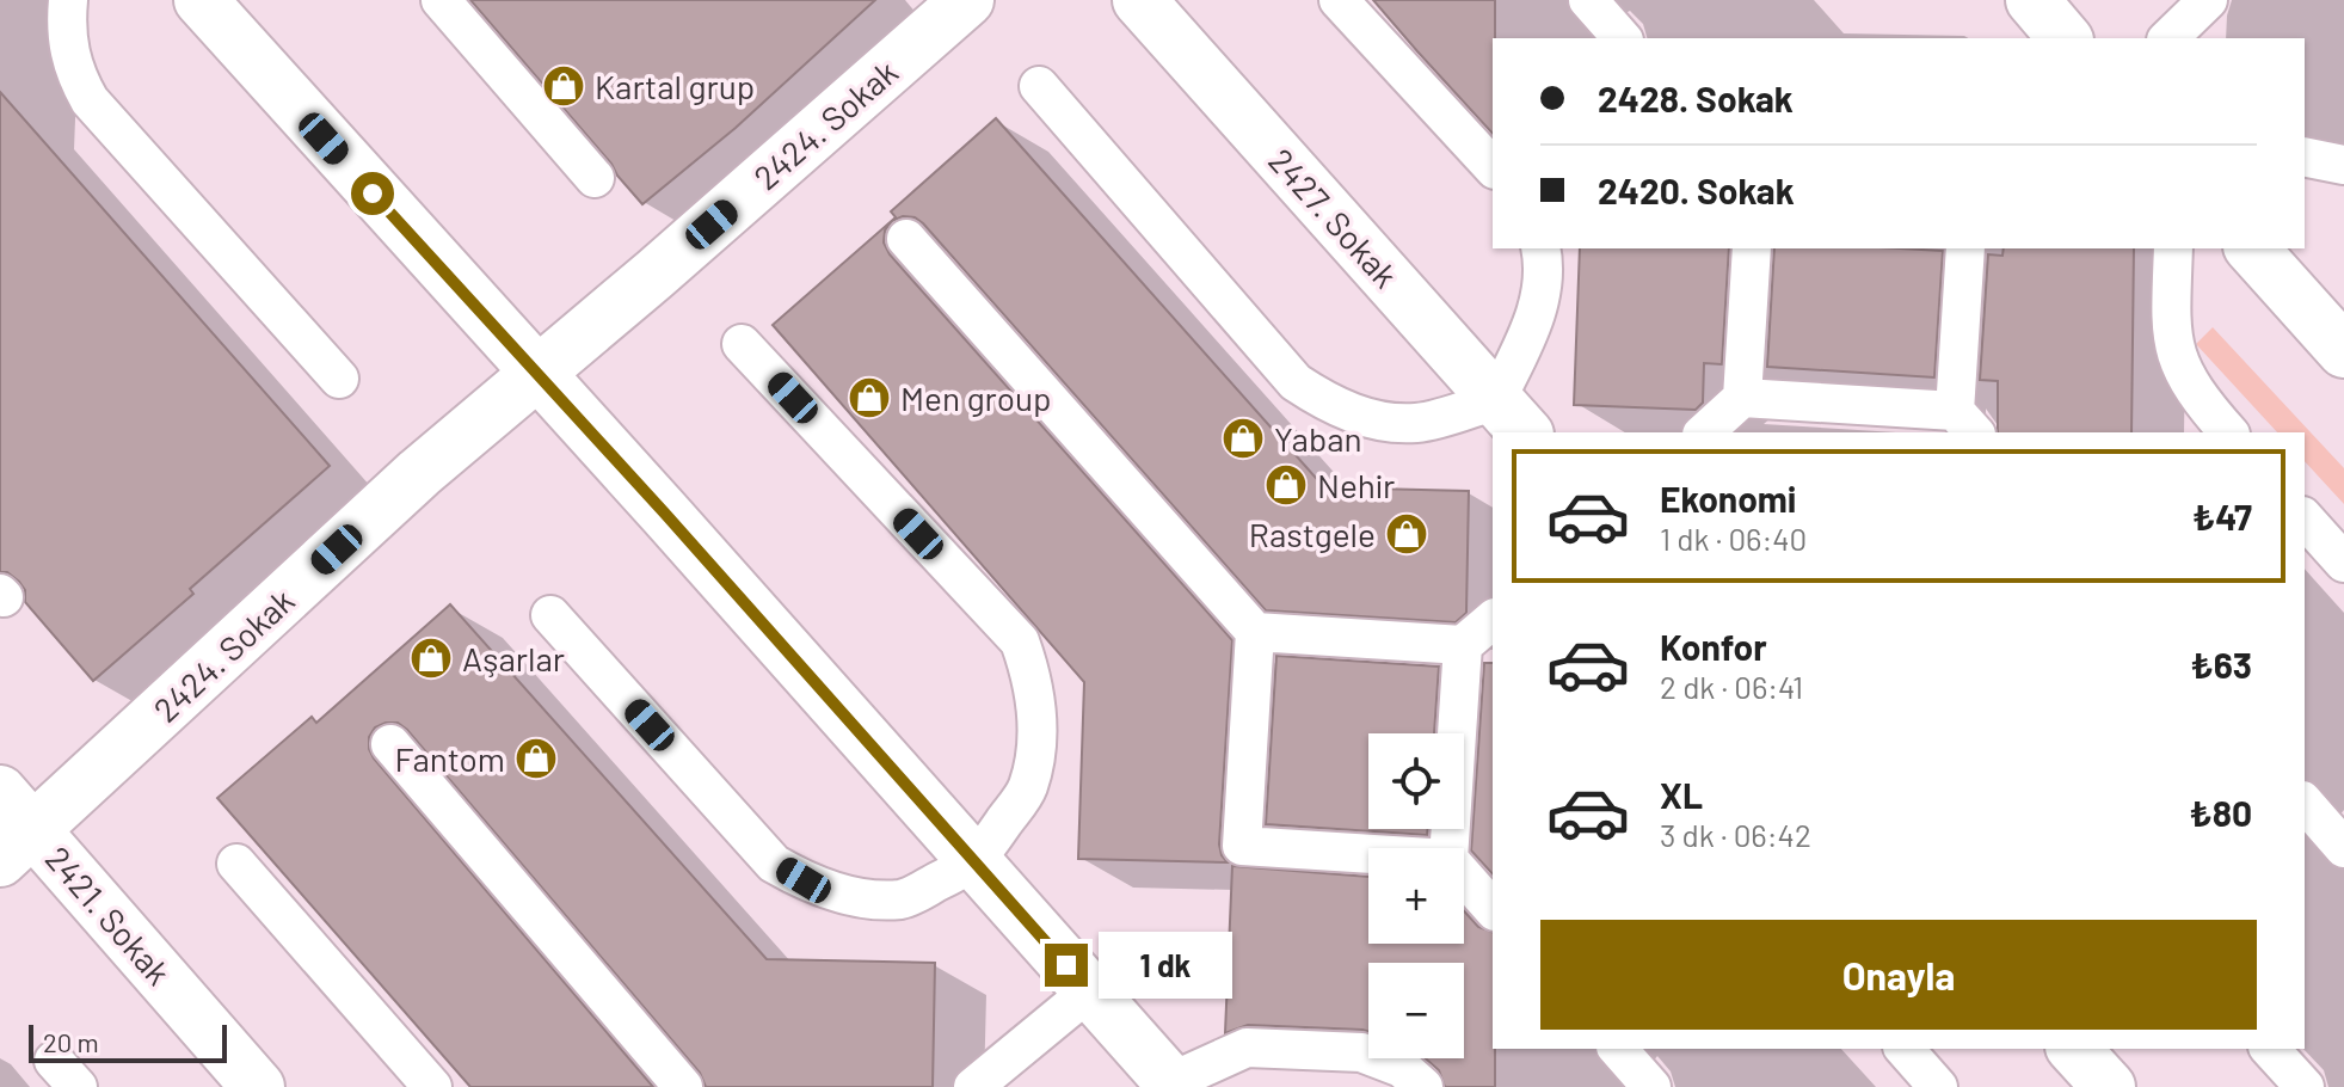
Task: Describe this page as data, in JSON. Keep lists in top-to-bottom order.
{
  "streets": {
    "street": ["2424. Sokak", "2427. Sokak", "2421. Sokak"]
  },
  "crossings": [
    ["2424. Sokak", "2421. Sokak"]
  ],
  "places": {
    "shop": [
      "Kartal grup",
      "Men group",
      "Yaban",
      "Nehir",
      "Rastgele",
      "Aşarlar",
      "Fantom"
    ]
  },
  "scale_bar": "20 m",
  "page": {
    "banner": ["2428. Sokak", "2420. Sokak"],
    "list": [
      {
        "name": "Ekonomi",
        "note": "1 dk · 06:40",
        "value": "₺47"
      },
      {
        "name": "Konfor",
        "note": "2 dk · 06:41",
        "value": "₺63"
      },
      {
        "name": "XL",
        "note": "3 dk · 06:42",
        "value": "₺80"
      }
    ],
    "map_buttons": ["+", "−"],
    "buttons": "Onayla",
    "bubble": "1 dk",
    "scale": "20 m"
  }
}
